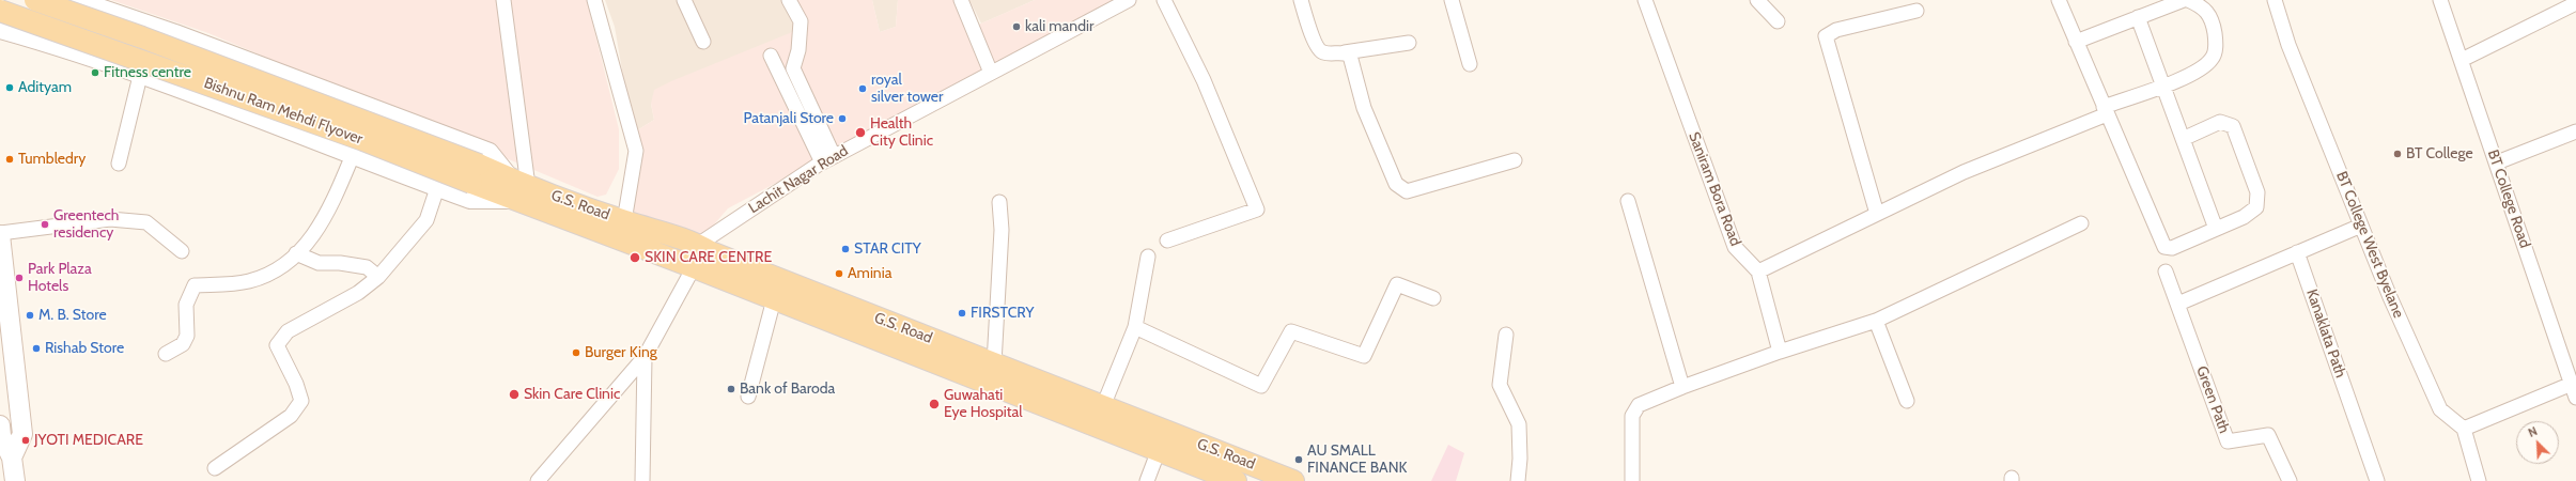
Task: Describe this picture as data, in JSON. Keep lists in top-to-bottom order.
{
  "streets": {
    "main road": ["Bishnu Ram Mehdi Flyover", "G.S. Road"],
    "street": [
      "Lachit Nagar Road",
      "Saniram Bora Road",
      "BT College Road",
      "BT College West Byelane",
      "Kanaklata Path",
      "Green Path"
    ]
  },
  "crossings": [
    ["Bishnu Ram Mehdi Flyover", "G.S. Road"],
    ["Lachit Nagar Road", "G.S. Road"]
  ],
  "places": [
    "kali mandir",
    "Fitness centre",
    "Adityam",
    "royal silver tower",
    "Patanjali Store",
    "Health City Clinic",
    "BT College",
    "Tumbledry",
    "Greentech residency",
    "STAR CITY",
    "SKIN CARE CENTRE",
    "Aminia",
    "Park Plaza Hotels",
    "FIRSTCRY",
    "M. B. Store",
    "Rishab Store",
    "Burger King",
    "Bank of Baroda",
    "Skin Care Clinic",
    "Guwahati Eye Hospital",
    "JYOTI MEDICARE",
    "AU SMALL FINANCE BANK"
  ],
  "north": "top left"
}
